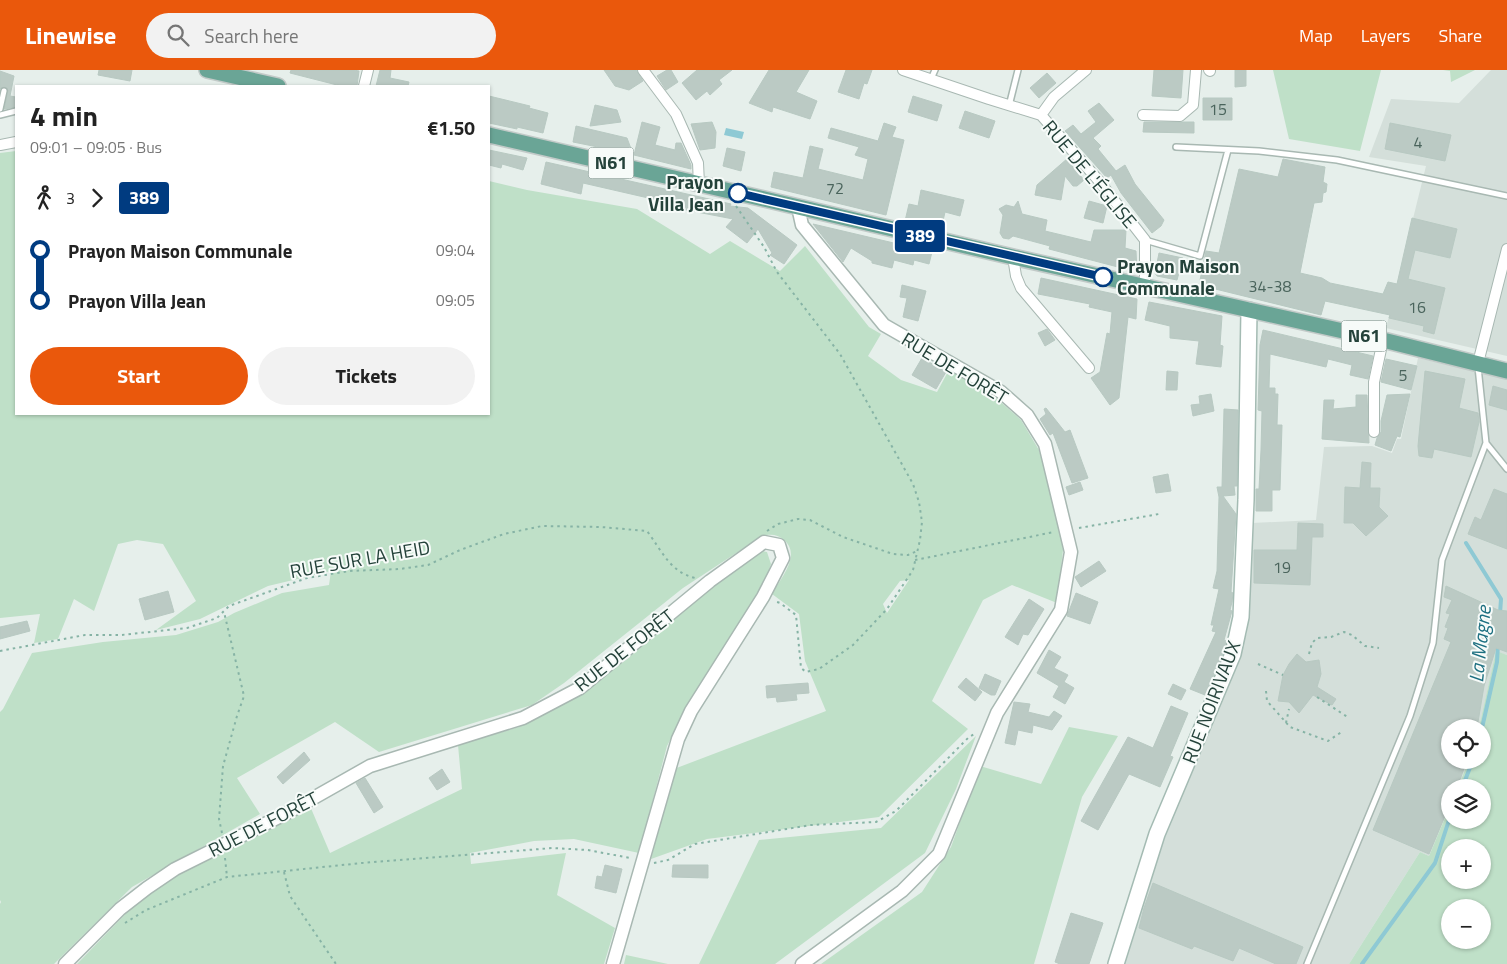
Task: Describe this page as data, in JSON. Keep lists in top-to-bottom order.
{
  "streets": {
    "main road": ["N61", "RUE NOIRIVAUX"],
    "street": ["RUE DE L'ÉGLISE", "RUE DE FORÊT"],
    "path": ["RUE SUR LA HEID"]
  },
  "crossings": [
    ["N61", "RUE DE L'ÉGLISE"],
    ["N61", "RUE DE FORÊT"],
    ["N61", "RUE NOIRIVAUX"],
    ["RUE DE FORÊT", "RUE SUR LA HEID"]
  ],
  "water": ["La Magne"],
  "places": ["Prayon Villa Jean", "Prayon Maison Communale"],
  "lines": ["bus line 389"],
  "house_numbers": [
    "15",
    "4",
    "72",
    "34-38",
    "16",
    "5",
    "19"
  ],
  "page": {
    "header": "Linewise",
    "search": "Search here",
    "nav": ["Map", "Layers", "Share"],
    "on_map": "389",
    "heading": ["4 min", "09:01 – 09:05 · Bus", "€1.50"],
    "legs": ["3", "389"],
    "list": [
      {
        "name": "Prayon Maison Communale",
        "value": "09:04"
      },
      {
        "name": "Prayon Villa Jean",
        "value": "09:05"
      }
    ],
    "buttons": ["Start", "Tickets"],
    "map_buttons": ["+", "−"]
  }
}
